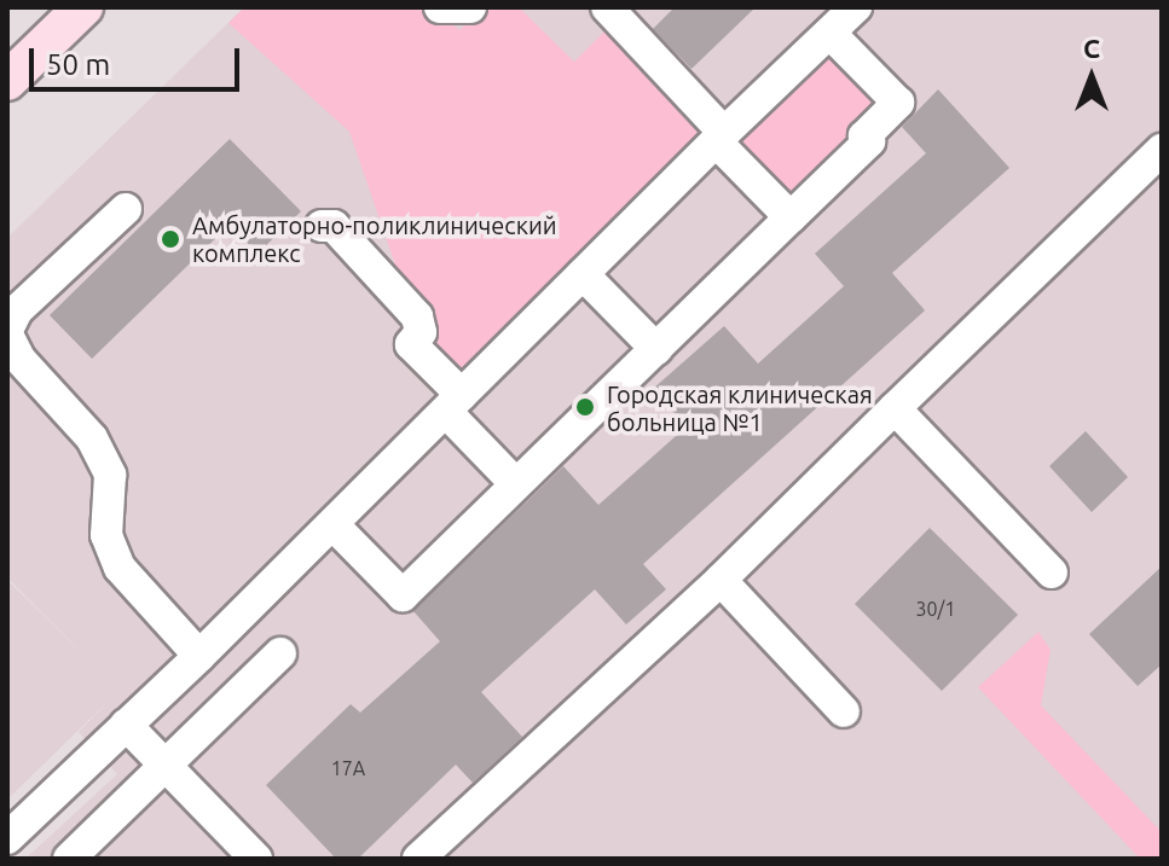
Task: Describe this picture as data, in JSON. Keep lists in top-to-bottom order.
{
  "places": ["Амбулаторно-поликлинический комплекс", "Городская клиническая больница №1"],
  "house_numbers": ["30/1", "17А"],
  "scale_bar": "50 m",
  "north": "top"
}
